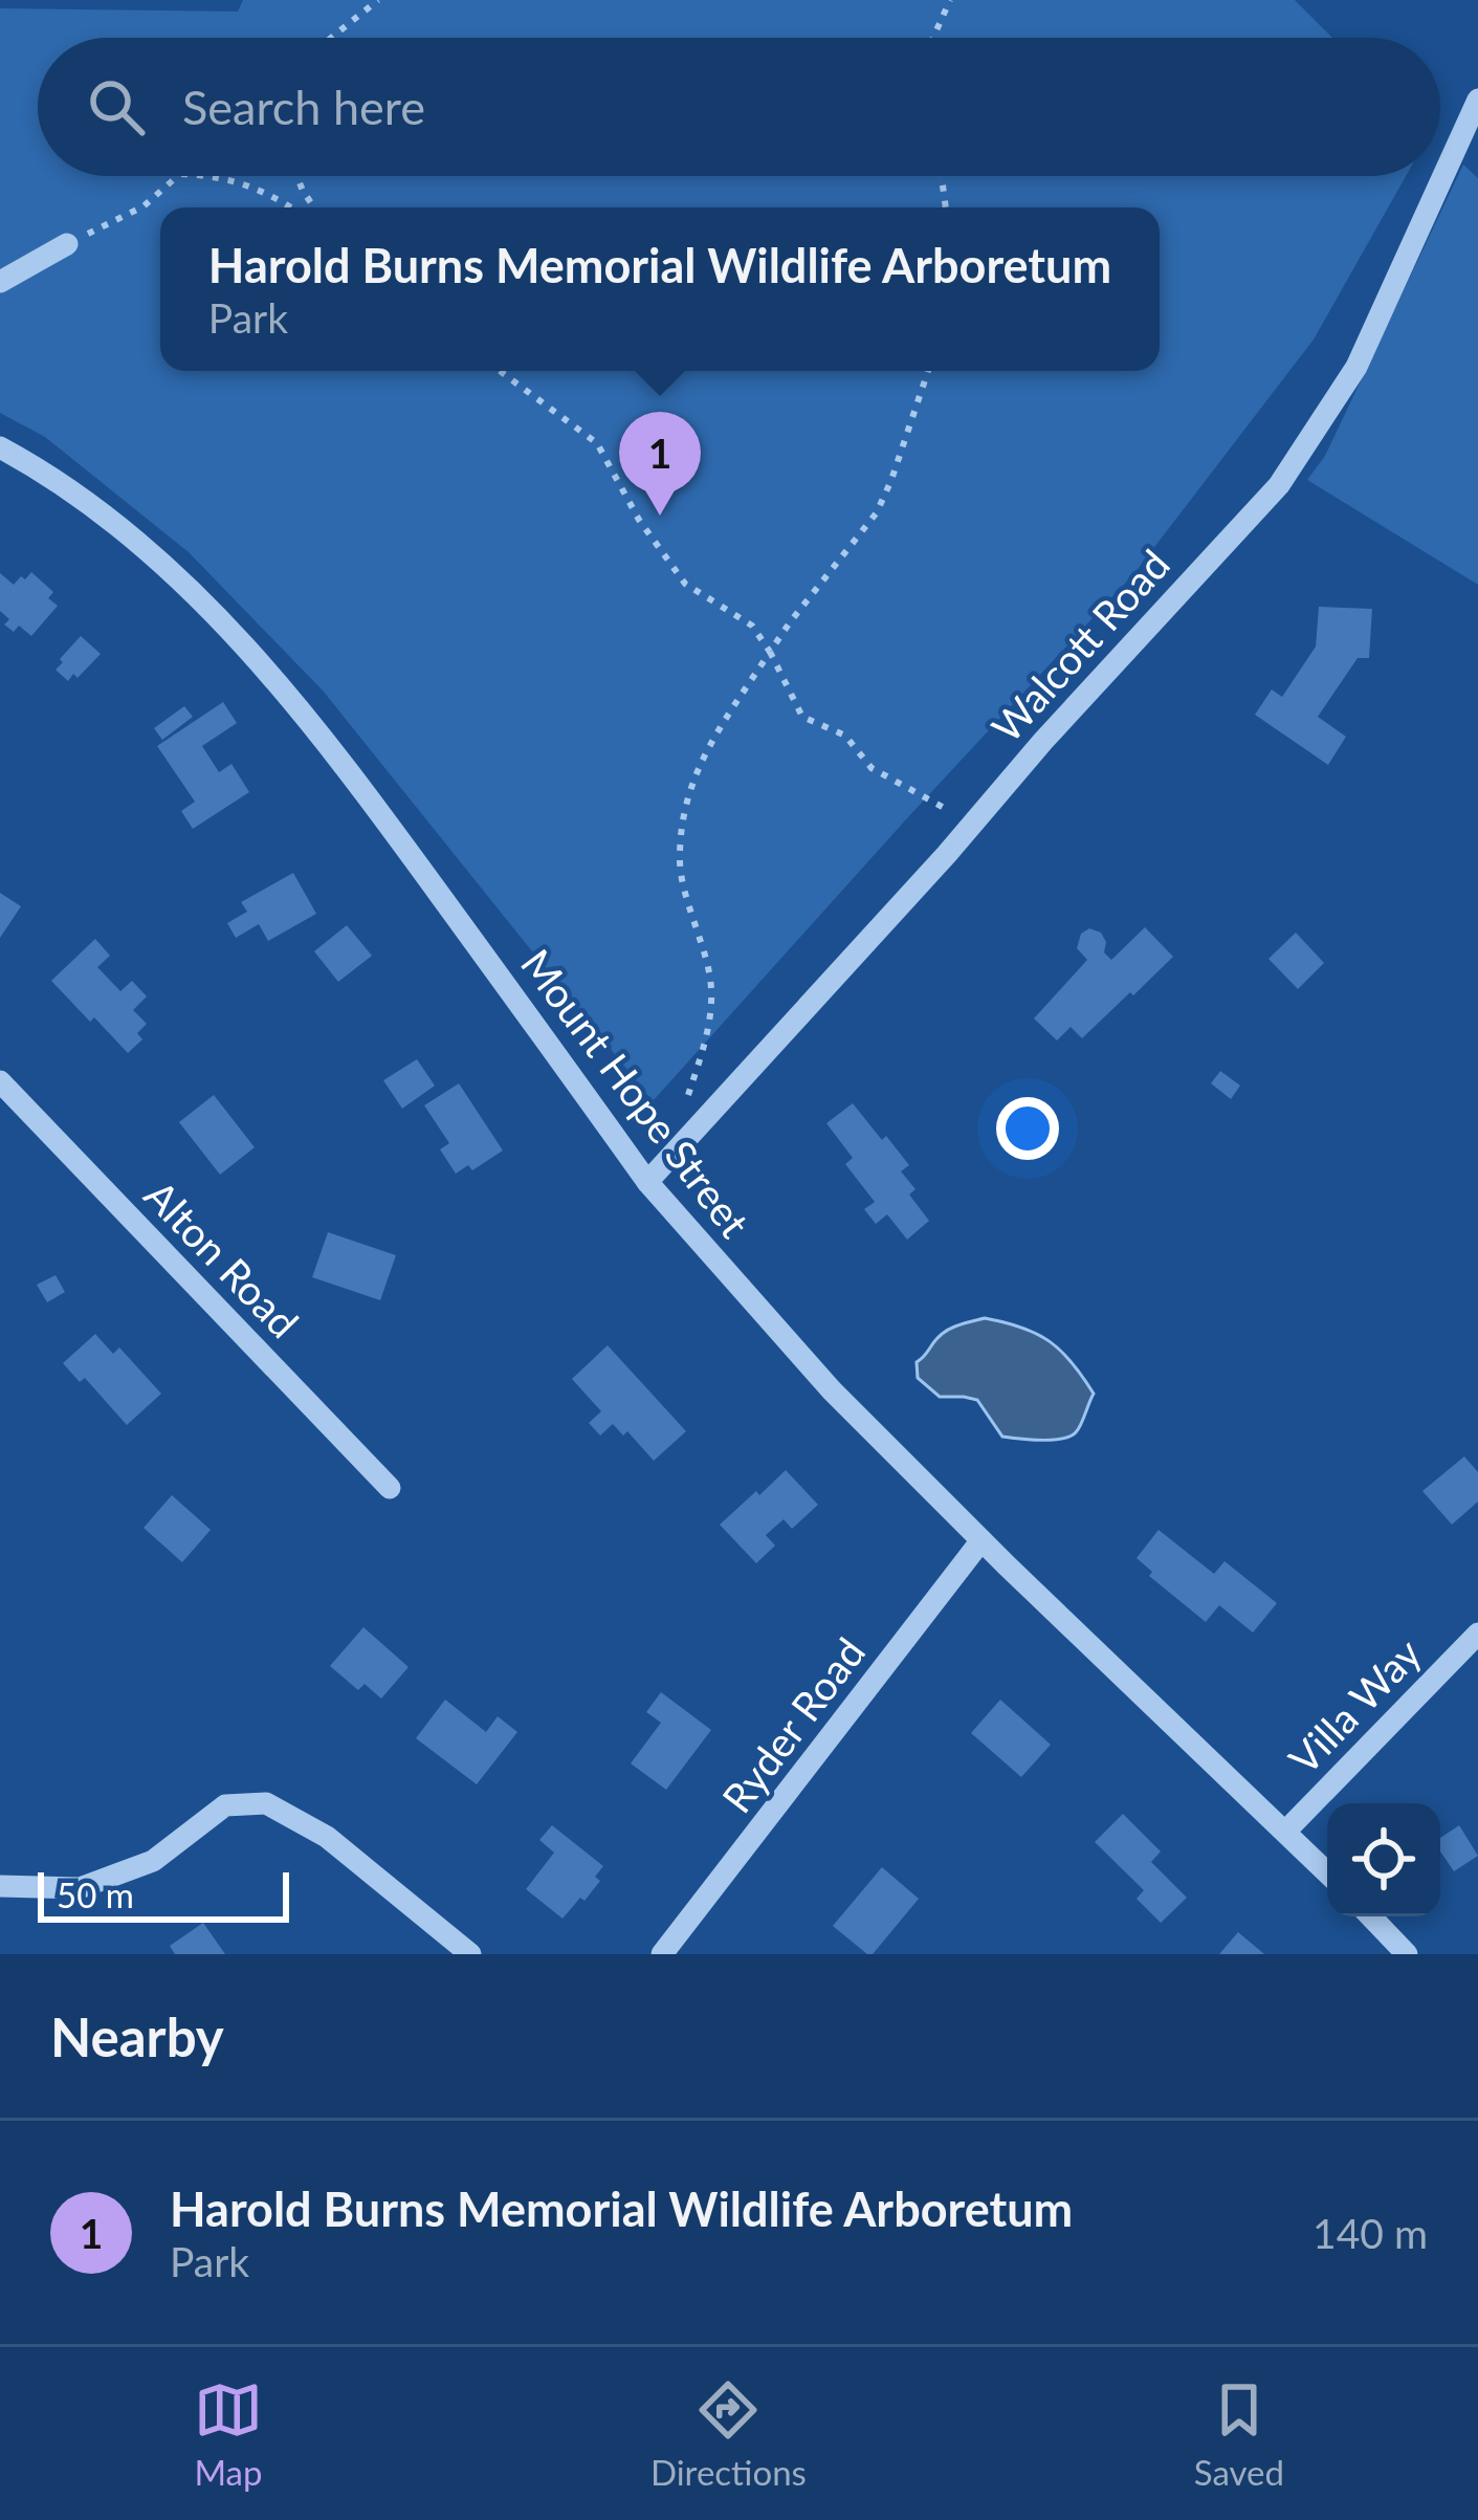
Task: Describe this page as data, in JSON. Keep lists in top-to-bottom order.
{
  "streets": {
    "street": [
      "Walcott Road",
      "Mount Hope Street",
      "Alton Road",
      "Villa Way",
      "Ryder Road"
    ]
  },
  "crossings": [
    ["Walcott Road", "Mount Hope Street"],
    ["Mount Hope Street", "Villa Way"],
    ["Mount Hope Street", "Ryder Road"]
  ],
  "scale_bar": "50 m",
  "page": {
    "search": "Search here",
    "popup": ["Harold Burns Memorial Wildlife Arboretum", "Park"],
    "pins": "1",
    "scale": "50 m",
    "heading": "Nearby",
    "list": [
      {
        "mark": "1",
        "name": "Harold Burns Memorial Wildlife Arboretum",
        "note": "Park",
        "value": "140 m"
      }
    ],
    "nav": ["Map", "Directions", "Saved"]
  }
}
